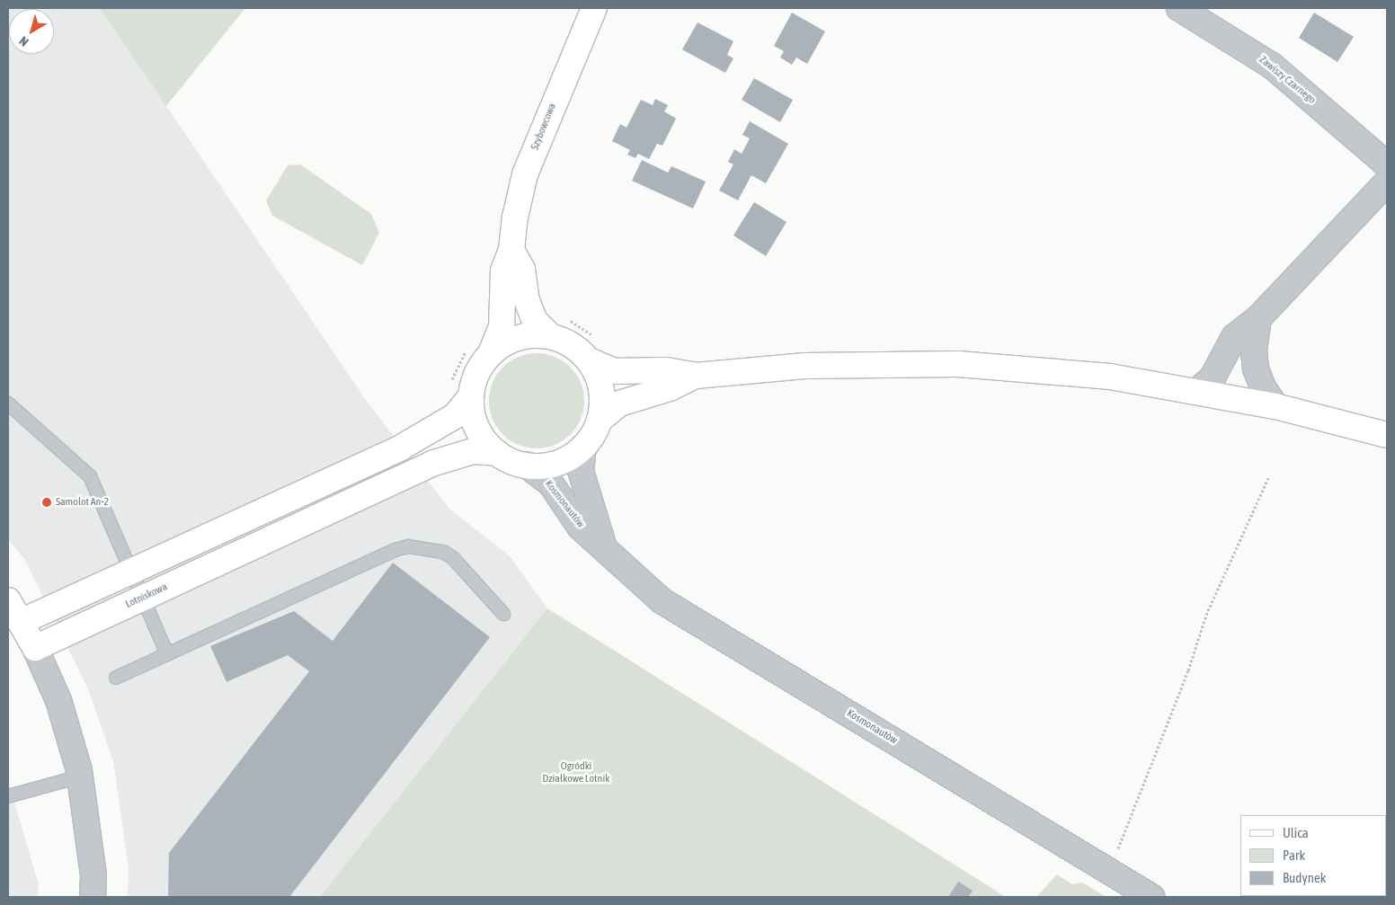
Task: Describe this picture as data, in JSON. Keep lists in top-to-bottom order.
{
  "streets": {
    "main road": ["Szybowcowa", "Lotniskowa"],
    "street": ["Zawiszy Czarnego", "Kosmonautów"]
  },
  "crossings": [
    ["Szybowcowa", "Kosmonautów"],
    ["Szybowcowa", "Lotniskowa"],
    ["Kosmonautów", "Lotniskowa"]
  ],
  "parks": ["Ogródki Działkowe Lotnik"],
  "places": ["Samolot An-2"],
  "legend": ["Ulica", "Park", "Budynek"],
  "north": "bottom left"
}
